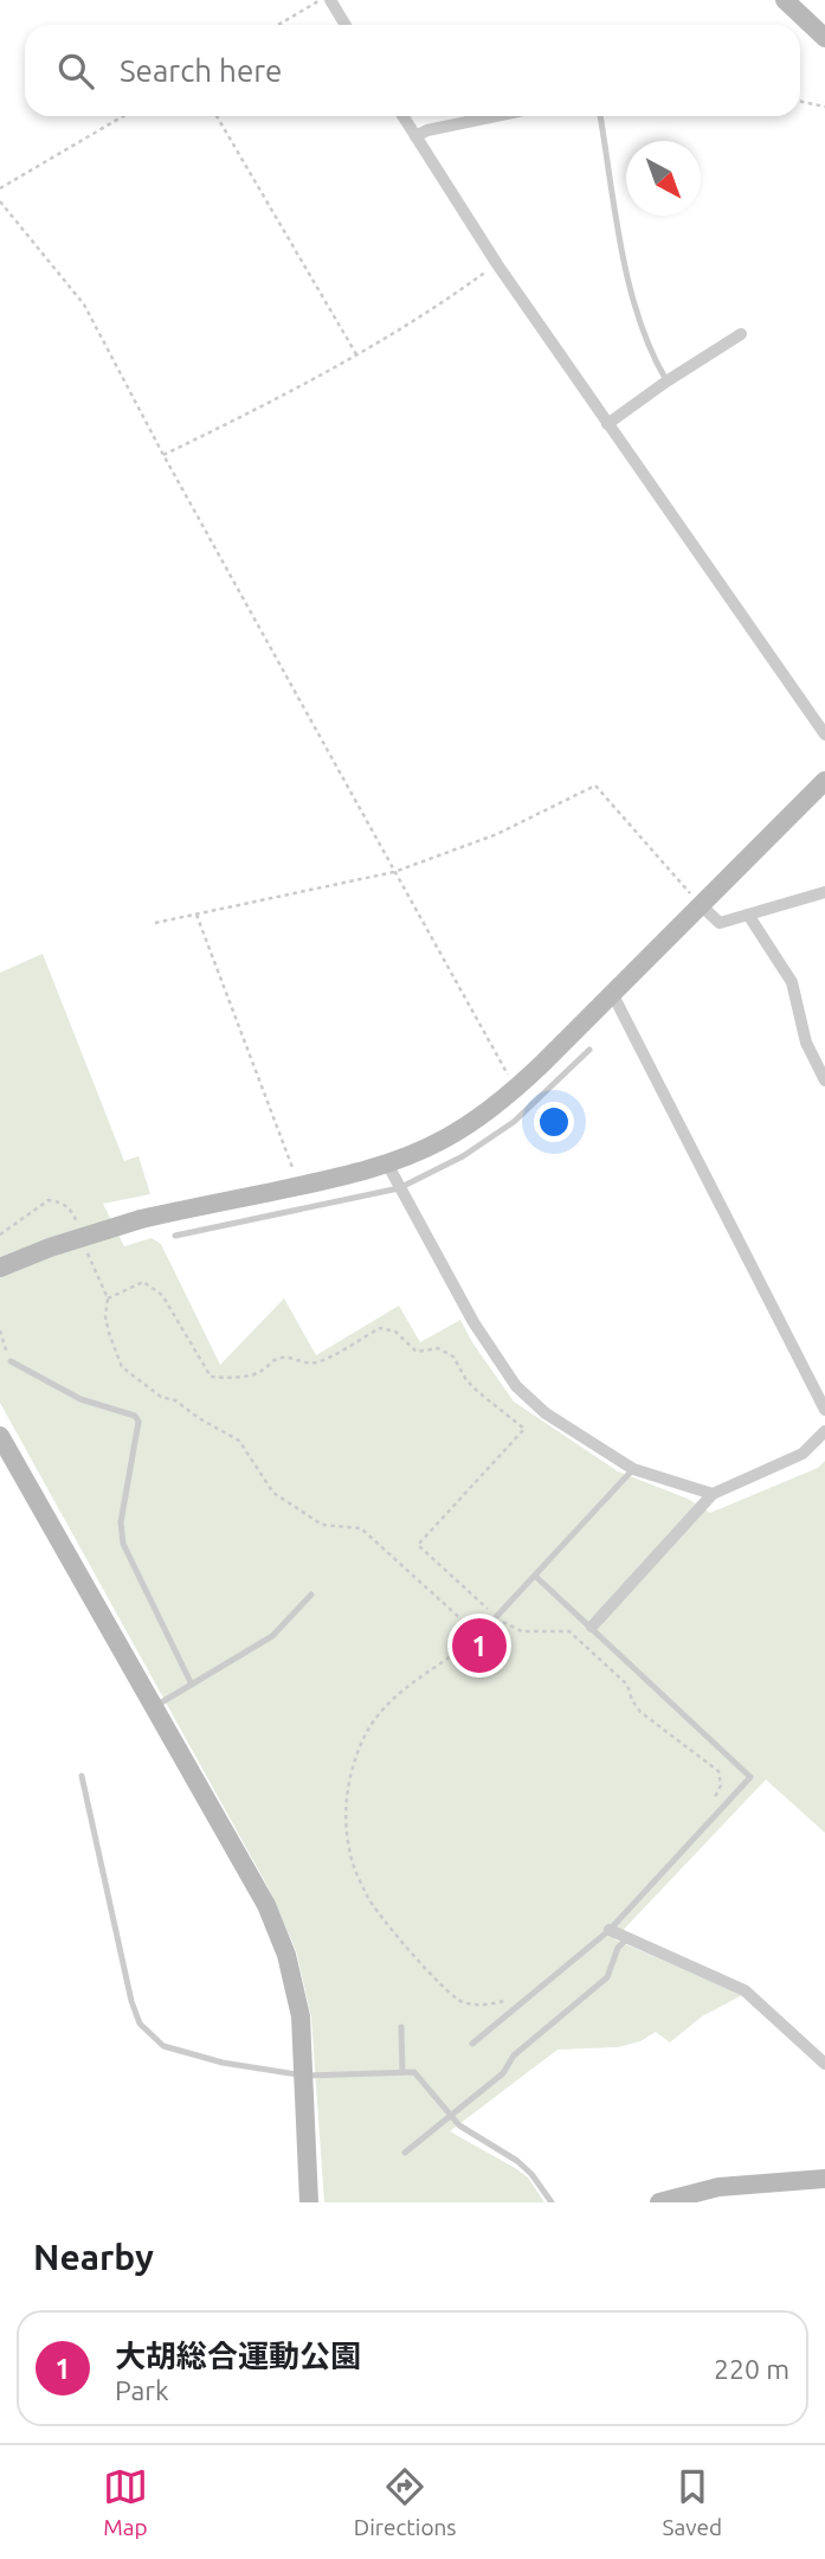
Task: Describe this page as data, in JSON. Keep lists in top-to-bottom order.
{
  "north": "bottom right",
  "page": {
    "search": "Search here",
    "pins": "1",
    "heading": "Nearby",
    "list": [
      {
        "mark": "1",
        "name": "大胡総合運動公園",
        "note": "Park",
        "value": "220 m"
      }
    ],
    "nav": ["Map", "Directions", "Saved"]
  }
}
